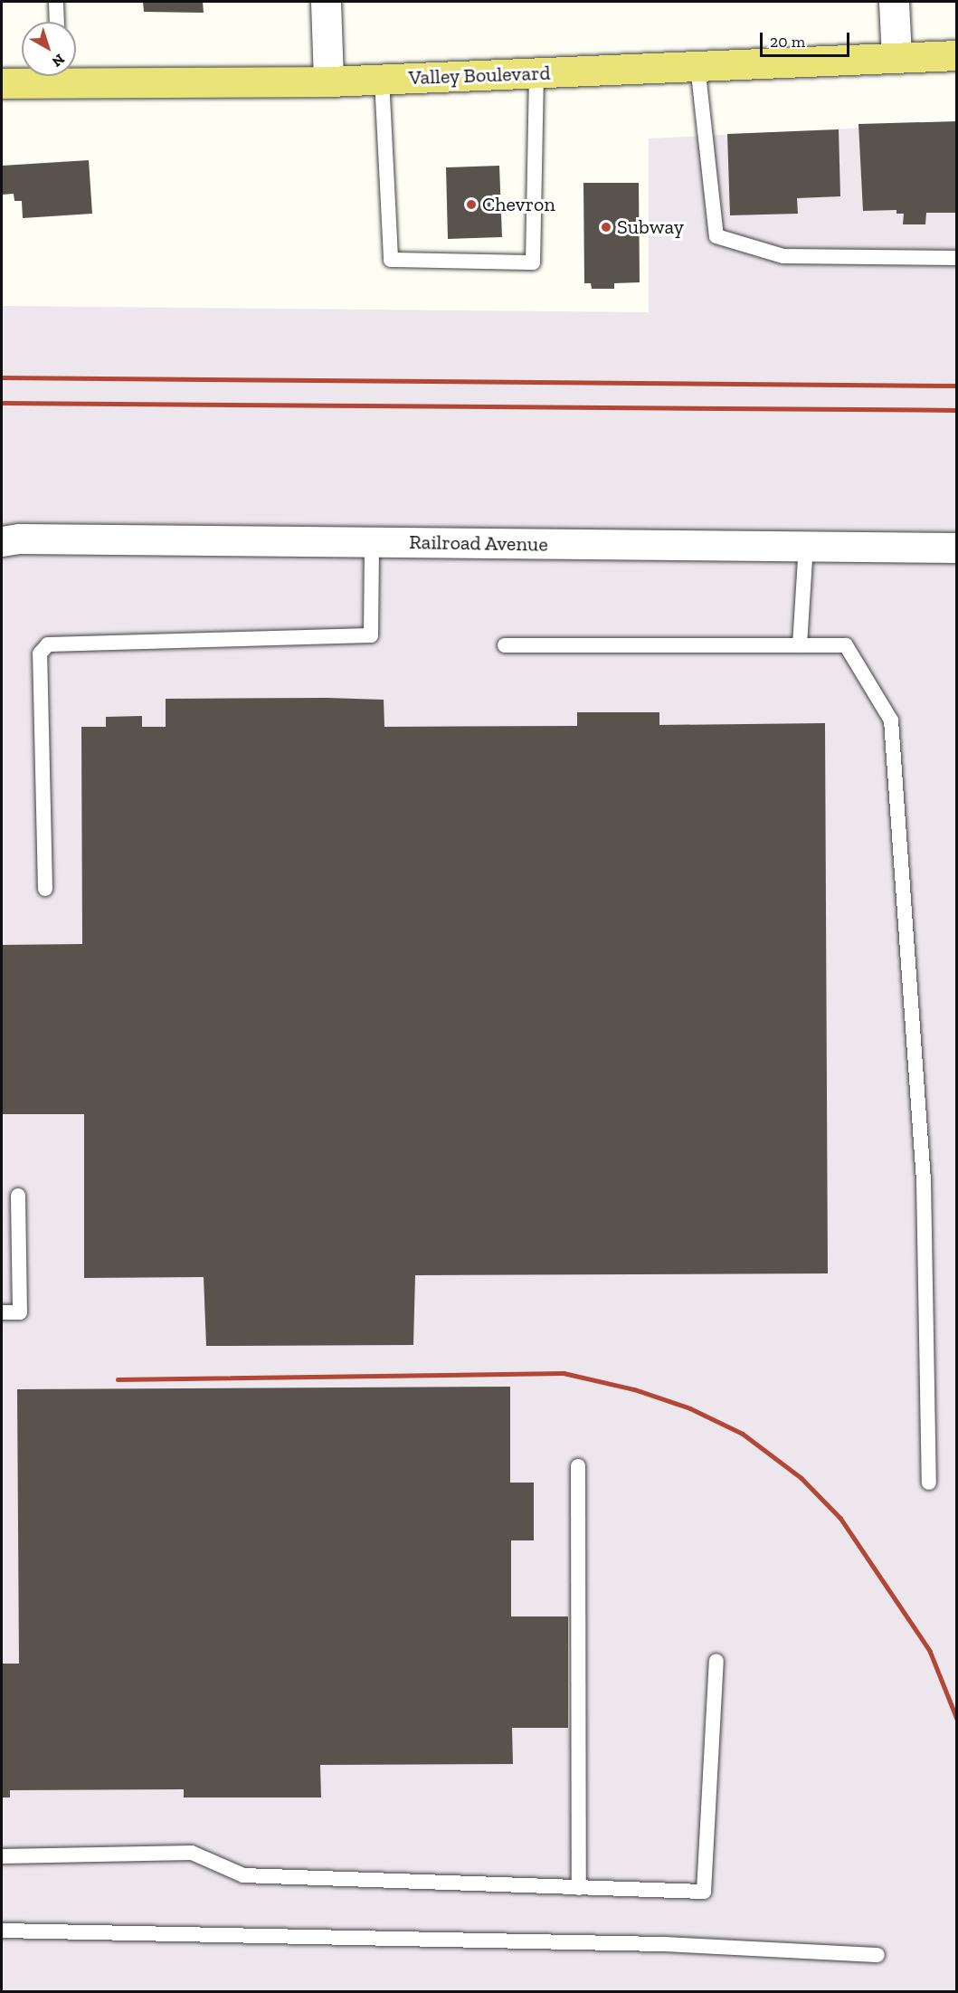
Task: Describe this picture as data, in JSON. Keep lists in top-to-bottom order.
{
  "streets": {
    "main road": ["Valley Boulevard"],
    "street": ["Railroad Avenue"]
  },
  "places": ["Chevron", "Subway"],
  "scale_bar": "20 m",
  "north": "bottom right"
}
